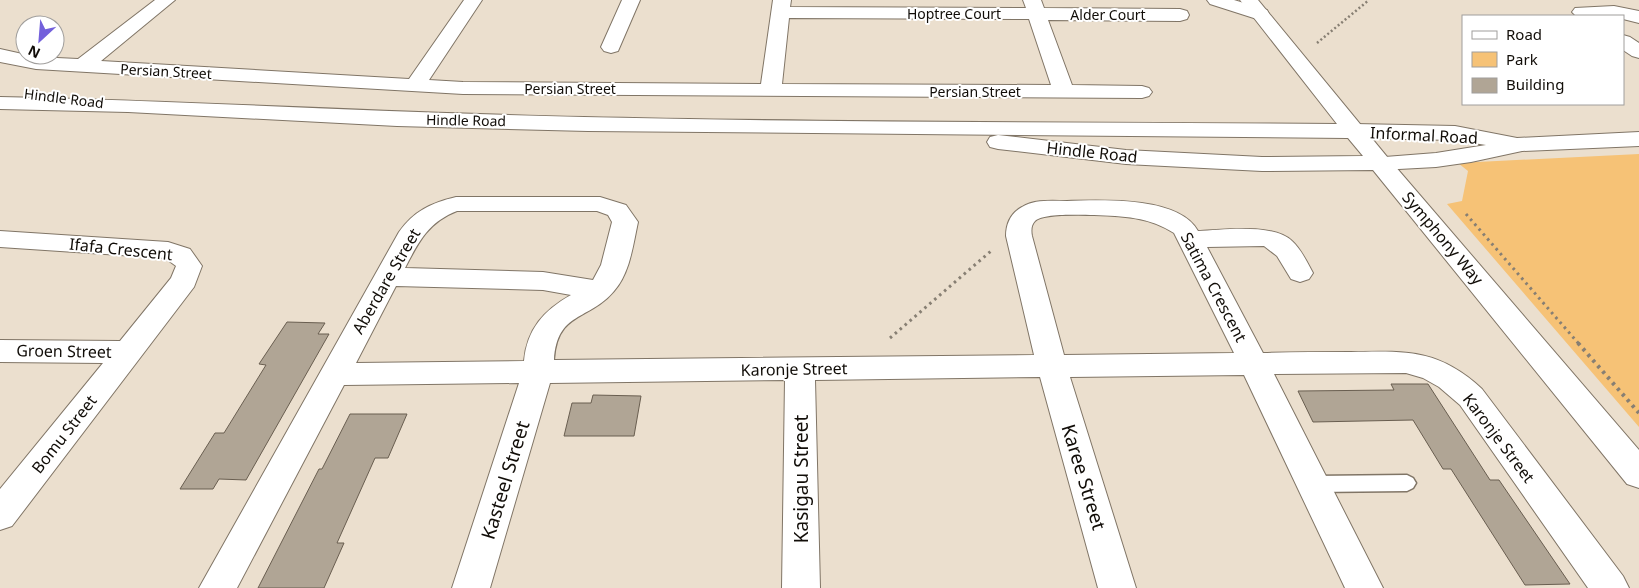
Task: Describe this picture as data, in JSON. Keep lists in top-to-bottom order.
{
  "streets": {
    "street": [
      "Hoptree Court",
      "Alder Court",
      "Persian Street",
      "Hindle Road",
      "Informal Road",
      "Symphony Way",
      "Ifafa Crescent",
      "Aberdare Street",
      "Satima Crescent",
      "Groen Street",
      "Karonje Street",
      "Bomu Street",
      "Karee Street",
      "Kasigau Street",
      "Kasteel Street"
    ]
  },
  "crossings": [
    ["Hoptree Court", "Alder Court"],
    ["Hindle Road", "Informal Road"],
    ["Hindle Road", "Symphony Way"],
    ["Informal Road", "Symphony Way"],
    ["Ifafa Crescent", "Groen Street"],
    ["Ifafa Crescent", "Bomu Street"],
    ["Aberdare Street", "Karonje Street"],
    ["Aberdare Street", "Kasteel Street"],
    ["Satima Crescent", "Karonje Street"],
    ["Groen Street", "Bomu Street"],
    ["Karonje Street", "Karee Street"],
    ["Karonje Street", "Kasigau Street"],
    ["Karonje Street", "Kasteel Street"]
  ],
  "legend": ["Road", "Park", "Building"],
  "north": "bottom left"
}
